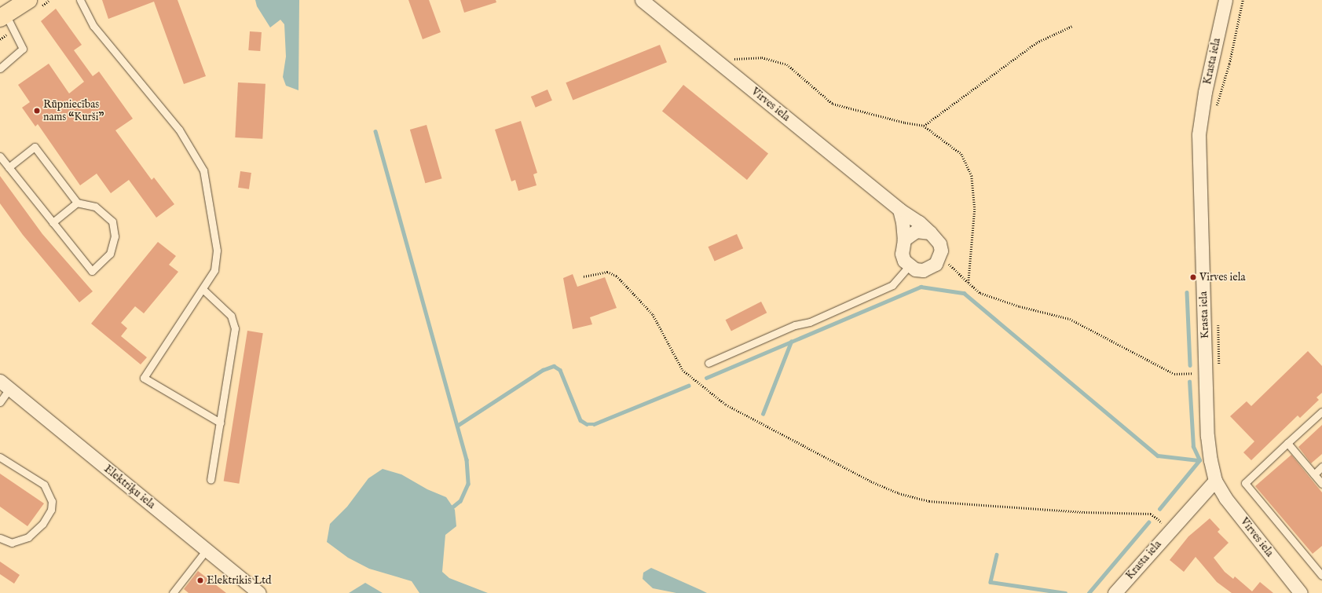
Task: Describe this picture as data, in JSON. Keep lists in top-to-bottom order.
{
  "streets": {
    "street": ["Krasta iela", "Virves iela", "Elektriķu iela"]
  },
  "crossings": [
    ["Krasta iela", "Virves iela"]
  ],
  "places": ["Rūpniecības nams “Kurši”", "Virves iela", "Elektrikis Ltd"]
}
